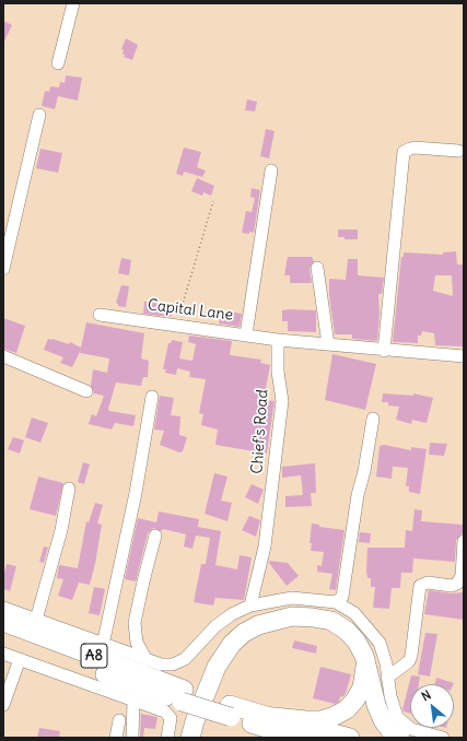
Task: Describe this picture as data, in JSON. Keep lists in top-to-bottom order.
{
  "streets": {
    "highway": ["A8"],
    "street": ["Capital Lane", "Chief's Road"]
  },
  "crossings": [
    ["Capital Lane", "Chief's Road"]
  ],
  "north": "top left"
}
